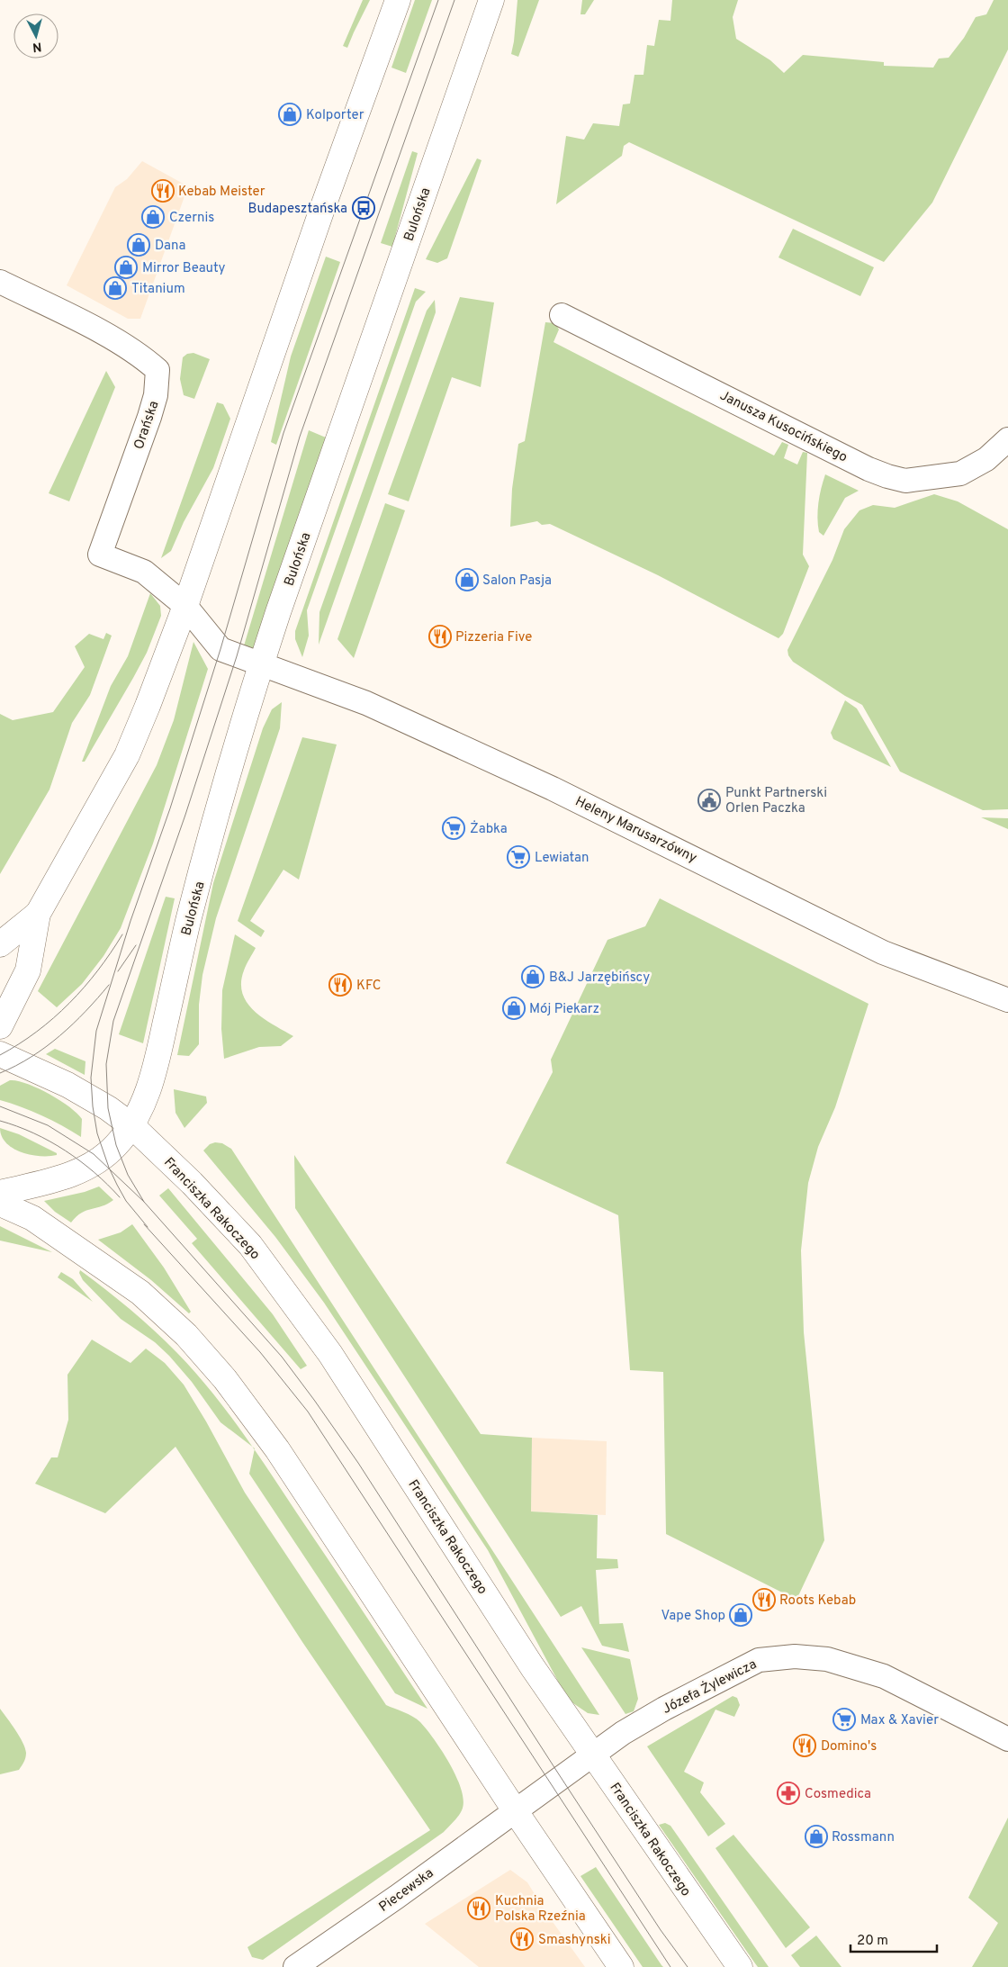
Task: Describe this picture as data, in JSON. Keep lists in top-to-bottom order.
{
  "streets": {
    "main road": ["Bulońska", "Franciszka Rakoczego"],
    "street": [
      "Orańska",
      "Janusza Kusocińskiego",
      "Heleny Marusarzówny",
      "Józefa Żylewicza",
      "Piecewska"
    ]
  },
  "crossings": [
    ["Bulońska", "Heleny Marusarzówny"],
    ["Bulońska", "Franciszka Rakoczego"],
    ["Orańska", "Heleny Marusarzówny"],
    ["Franciszka Rakoczego", "Józefa Żylewicza"],
    ["Józefa Żylewicza", "Piecewska"]
  ],
  "places": {
    "shop": [
      "Kolporter",
      "Czernis",
      "Dana",
      "Mirror Beauty",
      "Titanium",
      "Salon Pasja",
      "B&J Jarzębińscy",
      "Mój Piekarz",
      "Vape Shop",
      "Rossmann"
    ],
    "restaurant": [
      "Kebab Meister",
      "Pizzeria Five",
      "KFC",
      "Roots Kebab",
      "Domino's",
      "Kuchnia Polska Rzeźnia",
      "Smashynski"
    ],
    "bus stop": ["Budapesztańska"],
    "public building": ["Punkt Partnerski Orlen Paczka"],
    "supermarket": ["Żabka", "Lewiatan", "Max & Xavier"],
    "pharmacy": ["Cosmedica"]
  },
  "scale_bar": "20 m",
  "north": "bottom"
}
